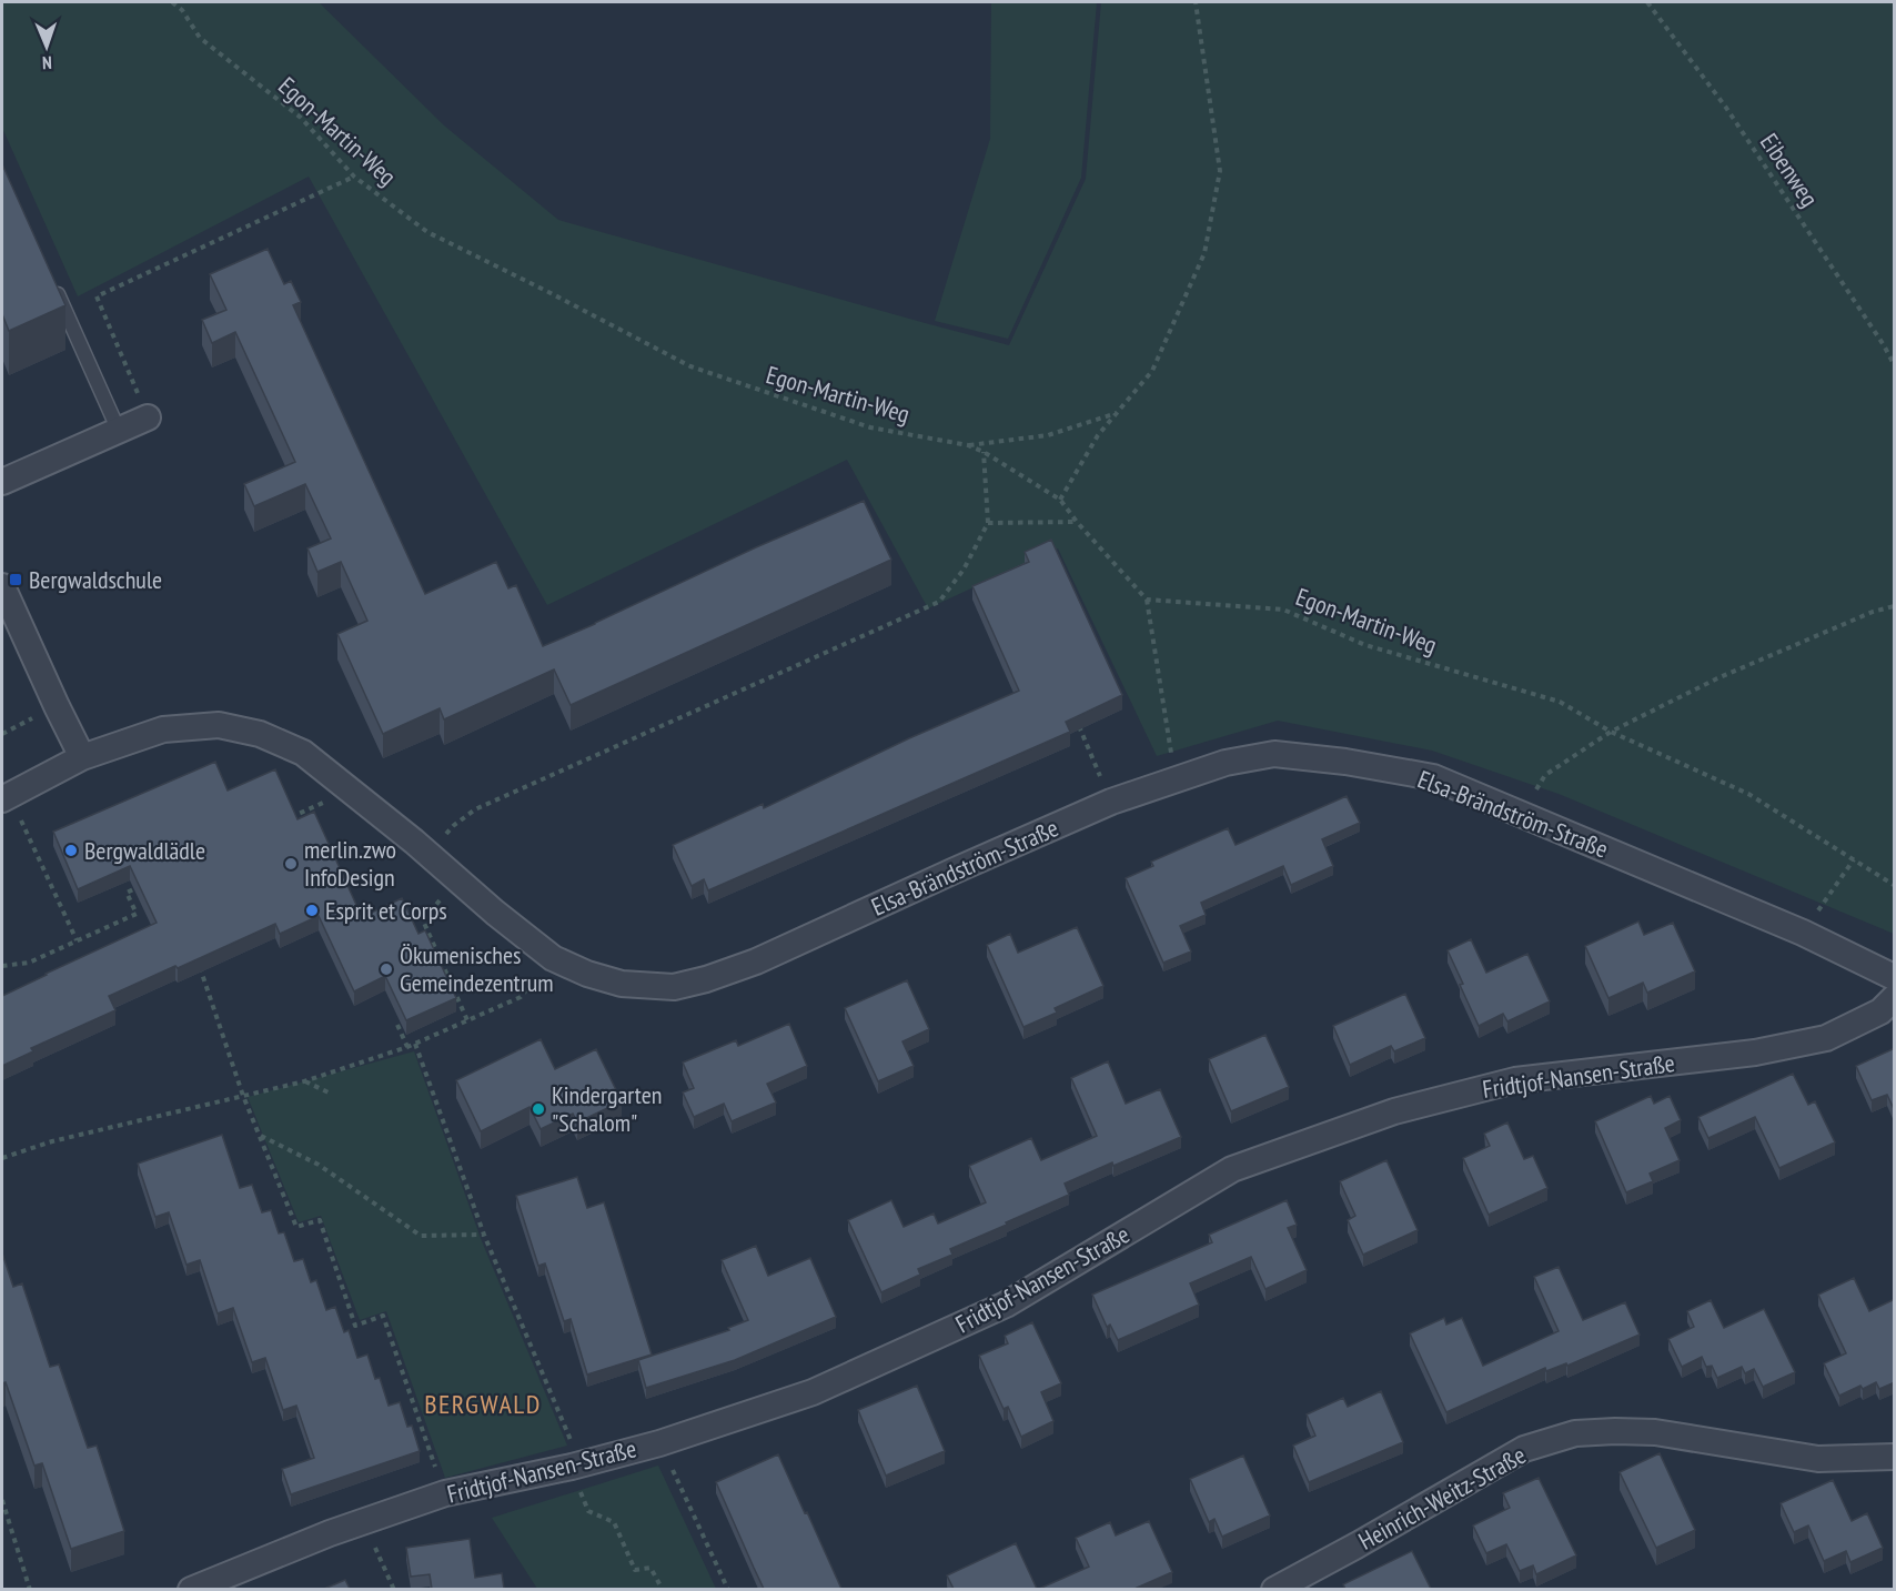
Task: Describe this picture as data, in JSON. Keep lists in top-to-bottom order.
{
  "streets": {
    "street": ["Elsa-Brändström-Straße", "Fridtjof-Nansen-Straße", "Heinrich-Weitz-Straße"],
    "path": ["Egon-Martin-Weg", "Eibenweg"]
  },
  "districts": ["BERGWALD"],
  "places": {
    "transit": ["Bergwaldschule"],
    "other": [
      "Bergwaldlädle",
      "merlin.zwo InfoDesign",
      "Esprit et Corps",
      "Ökumenisches Gemeindezentrum",
      "Kindergarten \"Schalom\""
    ]
  },
  "north": "bottom"
}
